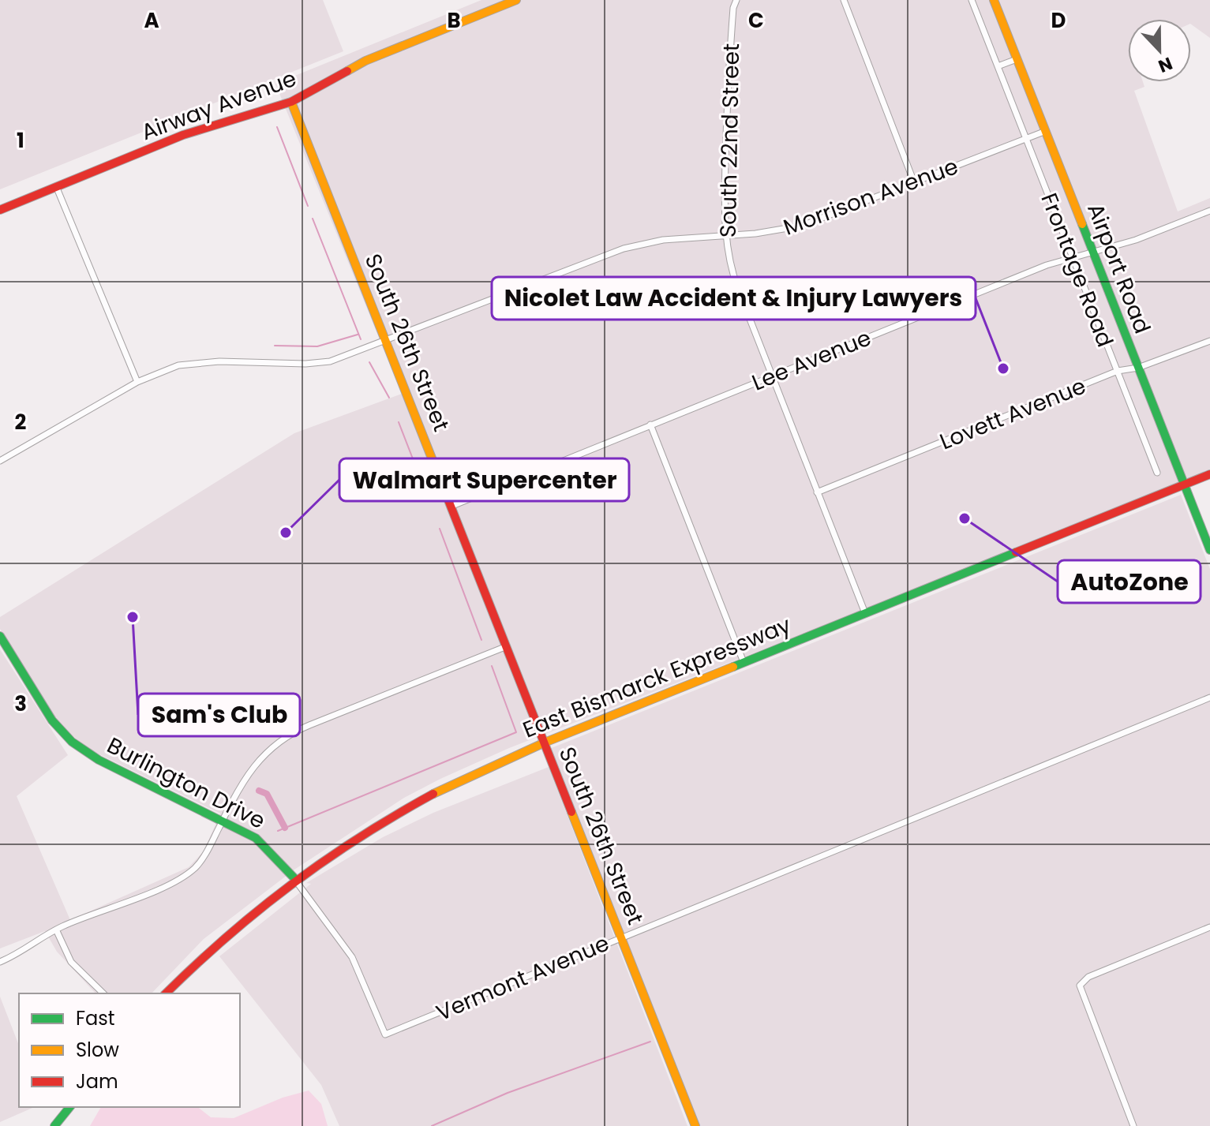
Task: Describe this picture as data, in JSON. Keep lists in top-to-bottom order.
{
  "streets": {
    "street": [
      "Airway Avenue",
      "South 22nd Street",
      "Morrison Avenue",
      "Airport Road",
      "Frontage Road",
      "South 26th Street",
      "Lee Avenue",
      "Lovett Avenue",
      "East Bismarck Expressway",
      "Burlington Drive",
      "Vermont Avenue"
    ]
  },
  "crossings": [
    ["Airway Avenue", "South 26th Street"],
    ["South 22nd Street", "Morrison Avenue"],
    ["South 22nd Street", "Lee Avenue"],
    ["South 22nd Street", "Lovett Avenue"],
    ["South 22nd Street", "East Bismarck Expressway"],
    ["Morrison Avenue", "Airport Road"],
    ["Morrison Avenue", "Frontage Road"],
    ["Morrison Avenue", "South 26th Street"],
    ["Airport Road", "Lee Avenue"],
    ["Airport Road", "Lovett Avenue"],
    ["Airport Road", "East Bismarck Expressway"],
    ["Frontage Road", "Lee Avenue"],
    ["Frontage Road", "Lovett Avenue"],
    ["South 26th Street", "Lee Avenue"],
    ["South 26th Street", "East Bismarck Expressway"],
    ["South 26th Street", "Vermont Avenue"],
    ["East Bismarck Expressway", "Burlington Drive"],
    ["Burlington Drive", "Vermont Avenue"]
  ],
  "places": [
    "Nicolet Law Accident & Injury Lawyers",
    "AutoZone",
    "Walmart Supercenter",
    "Sam's Club"
  ],
  "legend": ["Fast", "Slow", "Jam"],
  "north": "bottom",
  "grid": {
    "columns": [
      "A",
      "B",
      "C",
      "D"
    ],
    "rows": ["1", "2", "3"]
  }
}
